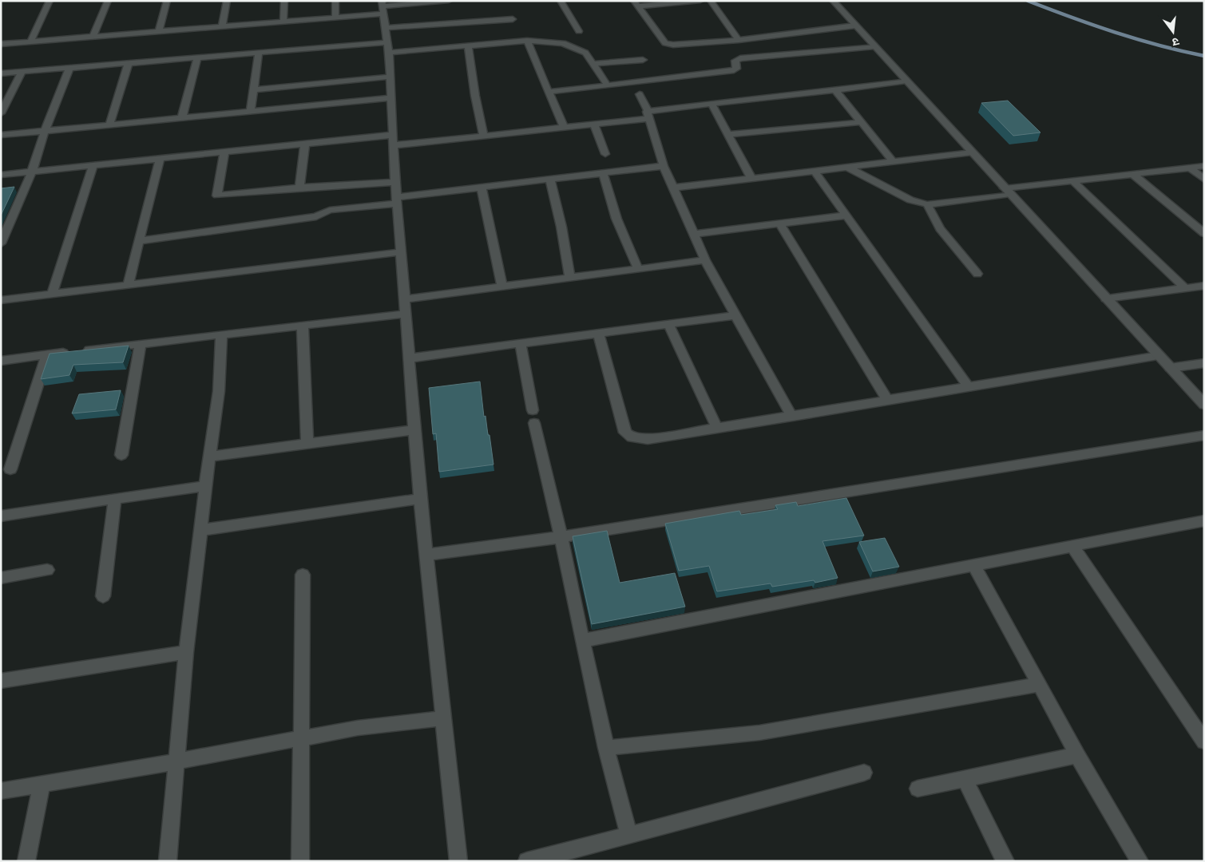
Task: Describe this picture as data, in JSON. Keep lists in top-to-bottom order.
{
  "north": "bottom"
}
